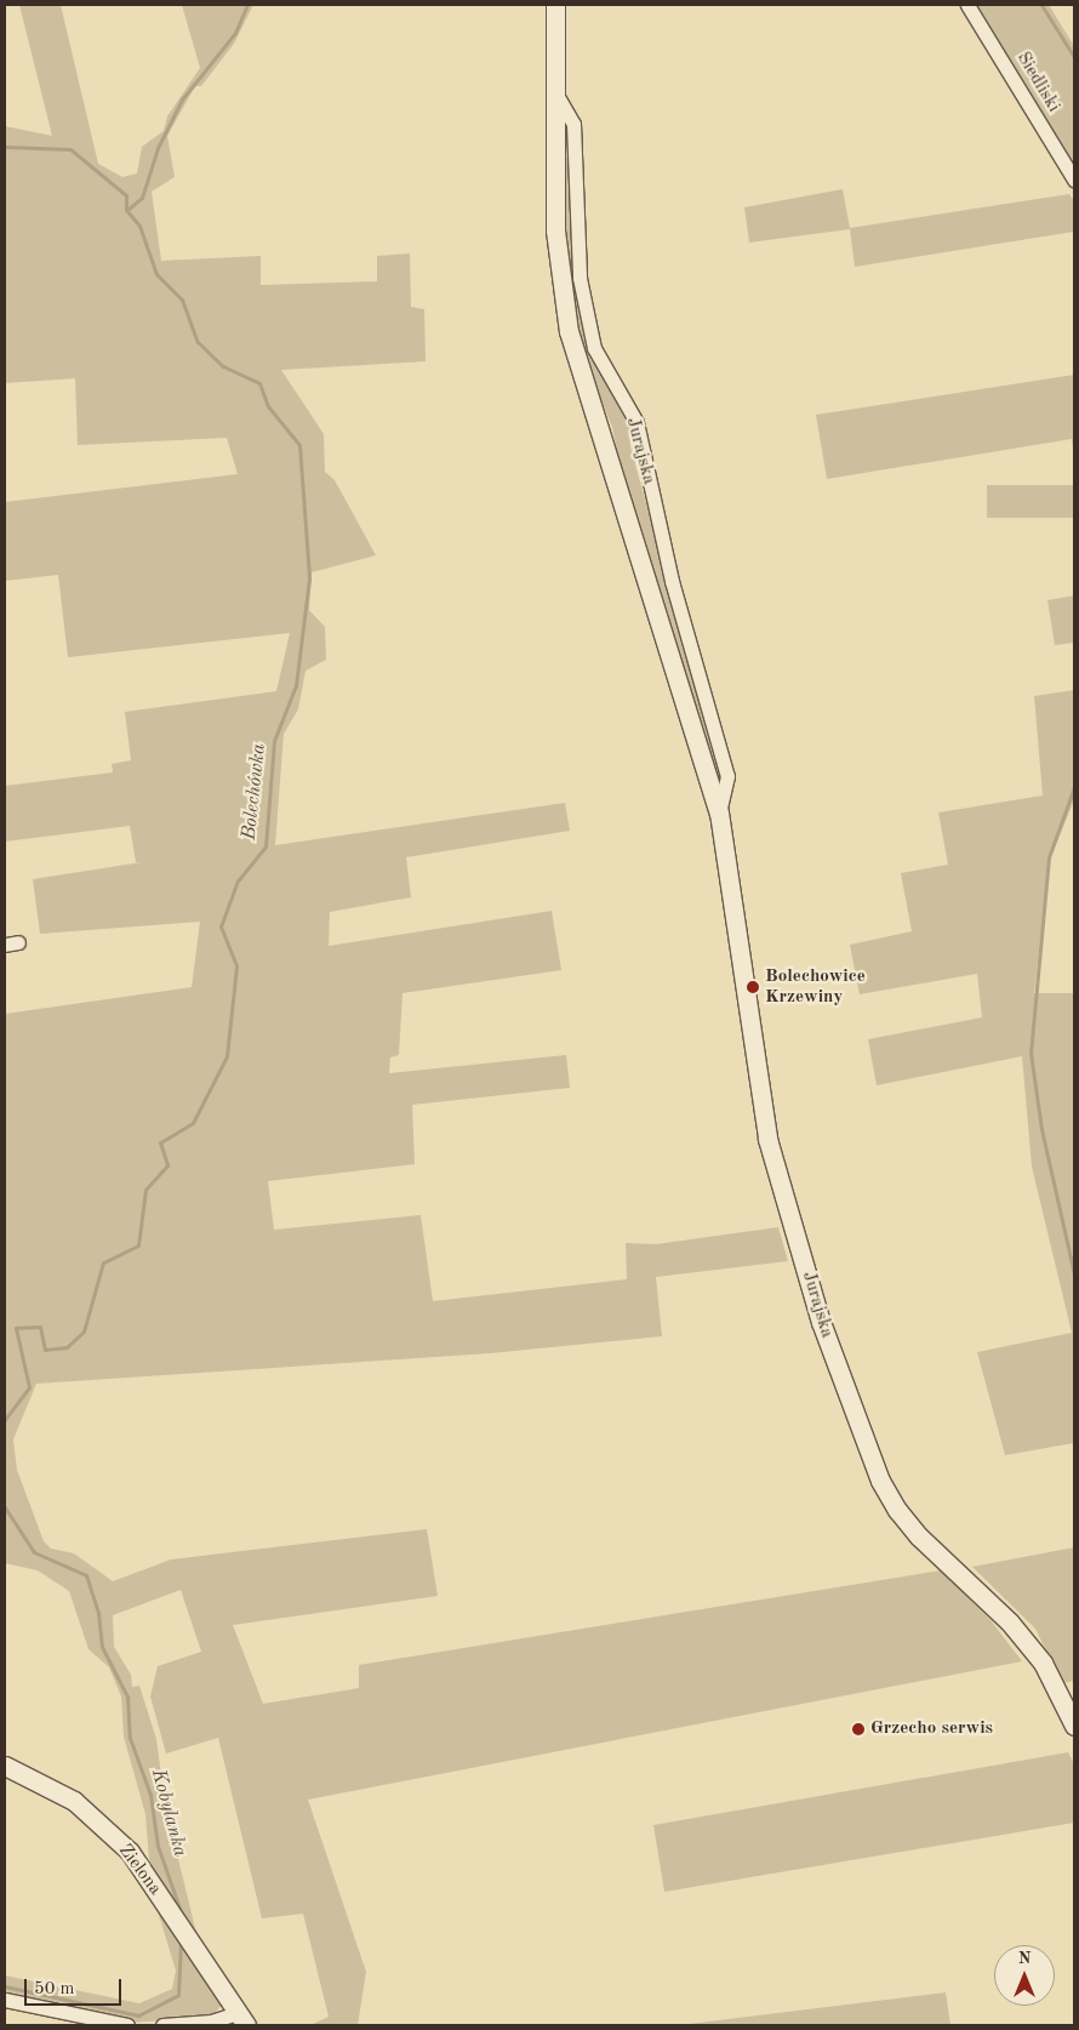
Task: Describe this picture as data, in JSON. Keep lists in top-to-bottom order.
{
  "streets": {
    "street": ["Siedliski", "Jurajska", "Zielona"]
  },
  "water": ["Bolechówka", "Kobylanka"],
  "places": ["Bolechowice Krzewiny", "Grzecho serwis"],
  "scale_bar": "50 m",
  "north": "top"
}
